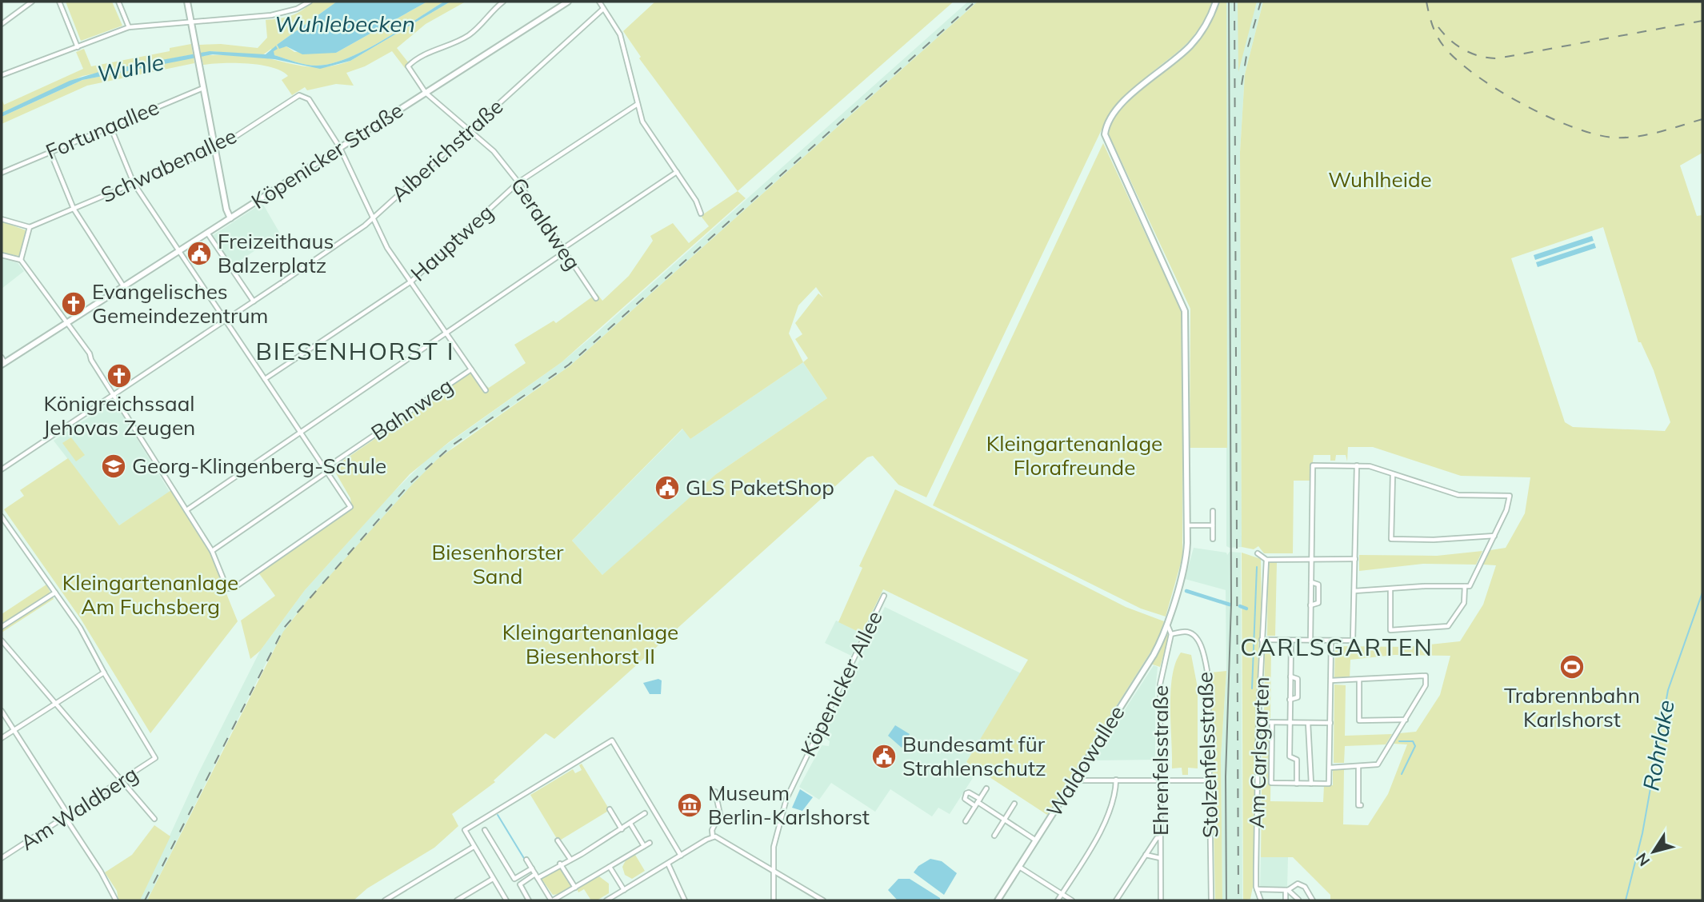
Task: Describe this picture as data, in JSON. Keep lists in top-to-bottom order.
{
  "streets": {
    "street": [
      "Fortunaallee",
      "Alberichstraße",
      "Köpenicker Straße",
      "Schwabenallee",
      "Geraldweg",
      "Hauptweg",
      "Bahnweg",
      "Köpenicker Allee",
      "Am Carlsgarten",
      "Stolzenfelsstraße",
      "Ehrenfelsstraße",
      "Waldowallee",
      "Am Waldberg"
    ]
  },
  "crossings": [
    ["Alberichstraße", "Geraldweg"],
    ["Köpenicker Straße", "Schwabenallee"],
    ["Köpenicker Straße", "Geraldweg"],
    ["Geraldweg", "Hauptweg"],
    ["Stolzenfelsstraße", "Ehrenfelsstraße"]
  ],
  "districts": ["BIESENHORST I", "CARLSGARTEN"],
  "water": ["Wuhlebecken", "Wuhle", "Rohrlake"],
  "parks": [
    "Wuhlheide",
    "Kleingartenanlage Florafreunde",
    "Biesenhorster Sand",
    "Kleingartenanlage Am Fuchsberg",
    "Kleingartenanlage Biesenhorst II"
  ],
  "places": {
    "public building": ["Freizeithaus Balzerplatz", "GLS PaketShop", "Bundesamt für Strahlenschutz"],
    "church": ["Evangelisches Gemeindezentrum", "Königreichssaal Jehovas Zeugen"],
    "school or university": ["Georg-Klingenberg-Schule"],
    "sports": ["Trabrennbahn Karlshorst"],
    "museum": ["Museum Berlin-Karlshorst"]
  },
  "north": "bottom left"
}
